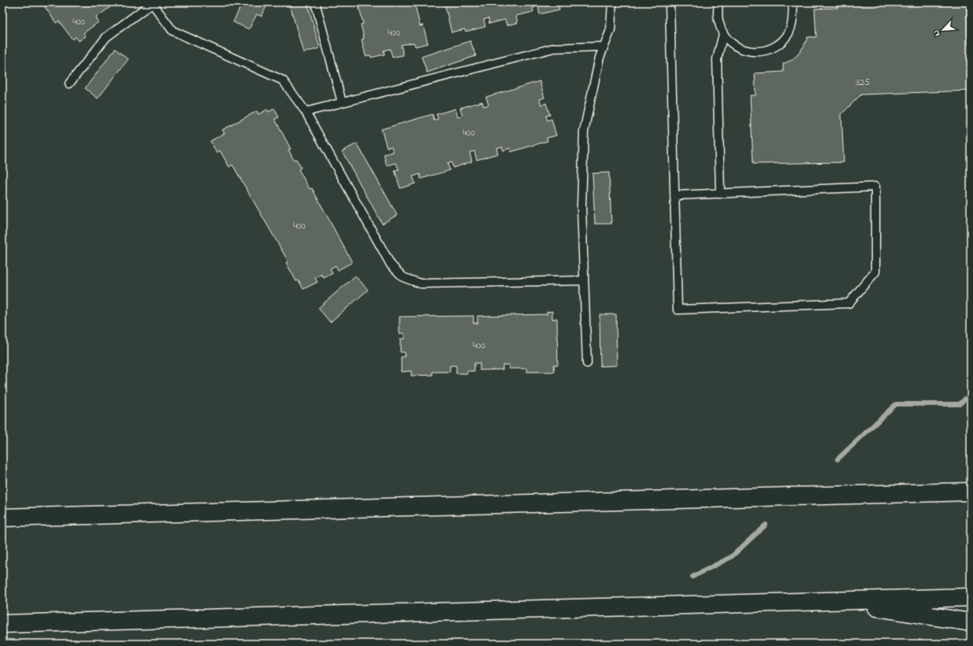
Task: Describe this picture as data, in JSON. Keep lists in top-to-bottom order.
{
  "house_numbers": [
    "400",
    "400",
    "325",
    "400",
    "400",
    "400"
  ],
  "north": "bottom left"
}
